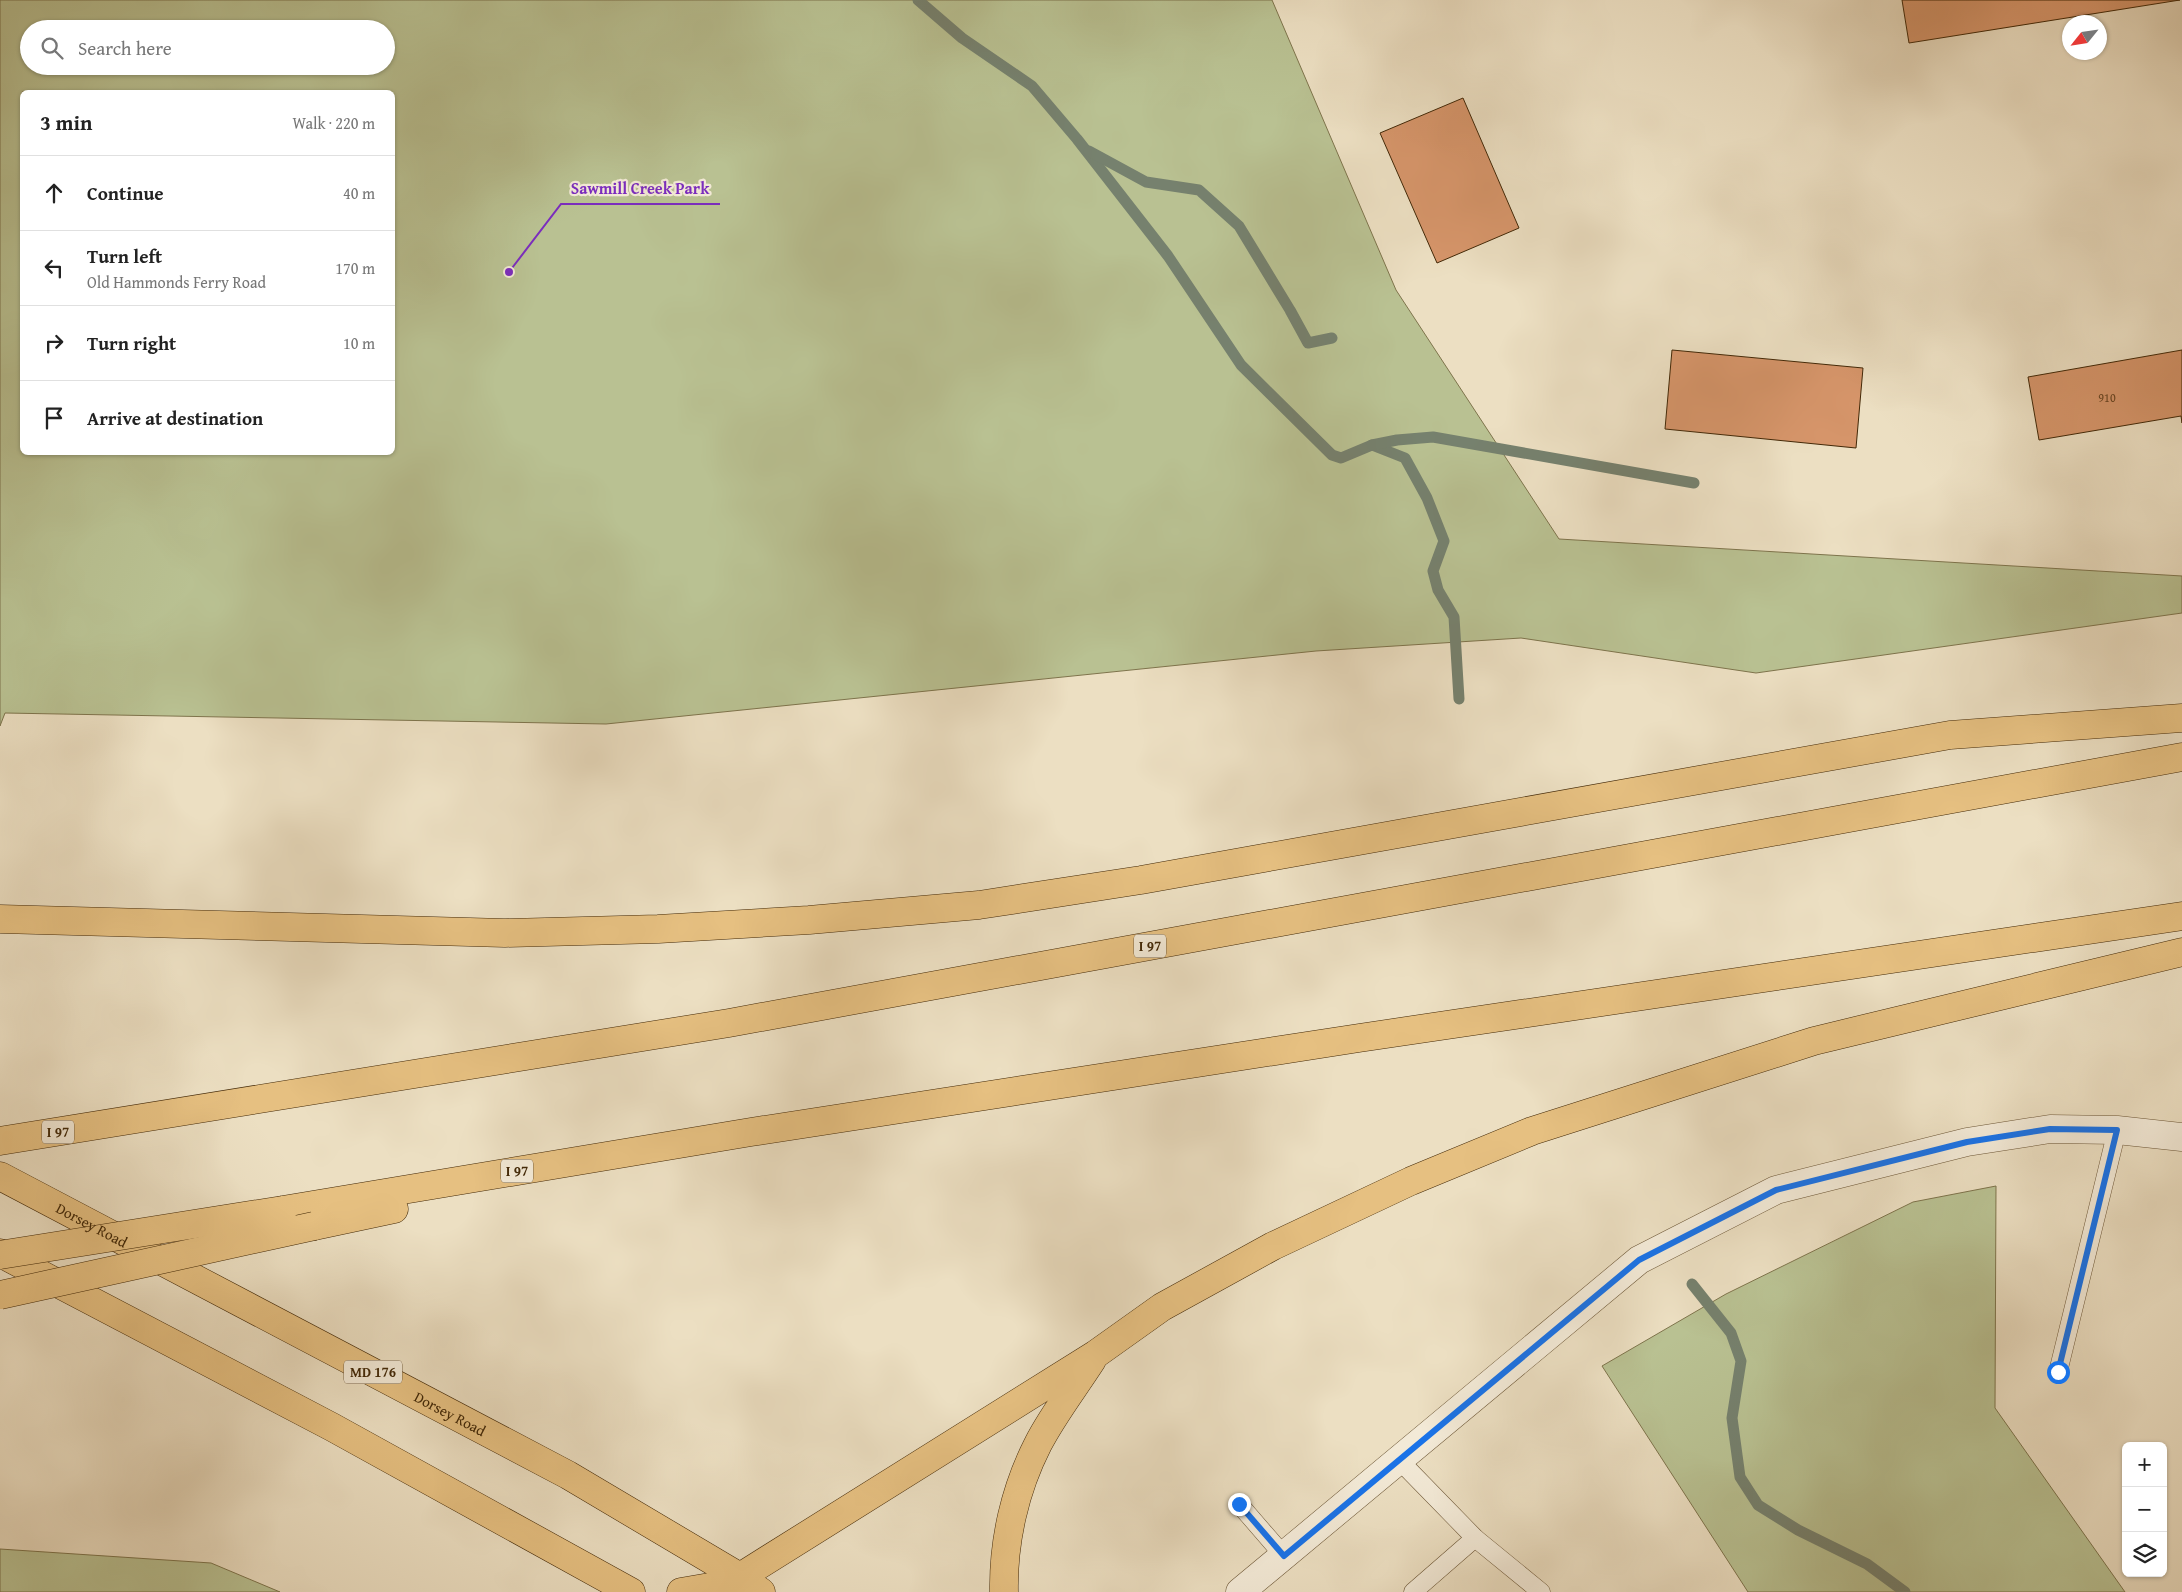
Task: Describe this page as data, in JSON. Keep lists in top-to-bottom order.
{
  "streets": {
    "main road": ["I 97", "Dorsey Road", "MD 176"]
  },
  "places": ["Sawmill Creek Park"],
  "house_numbers": ["910"],
  "north": "bottom left",
  "page": {
    "search": "Search here",
    "heading": ["3 min", "Walk · 220 m"],
    "list": [
      ["Continue", "40 m"],
      ["Turn left", "Old Hammonds Ferry Road", "170 m"],
      ["Turn right", "10 m"],
      "Arrive at destination"
    ],
    "map_buttons": ["+", "−"]
  }
}
